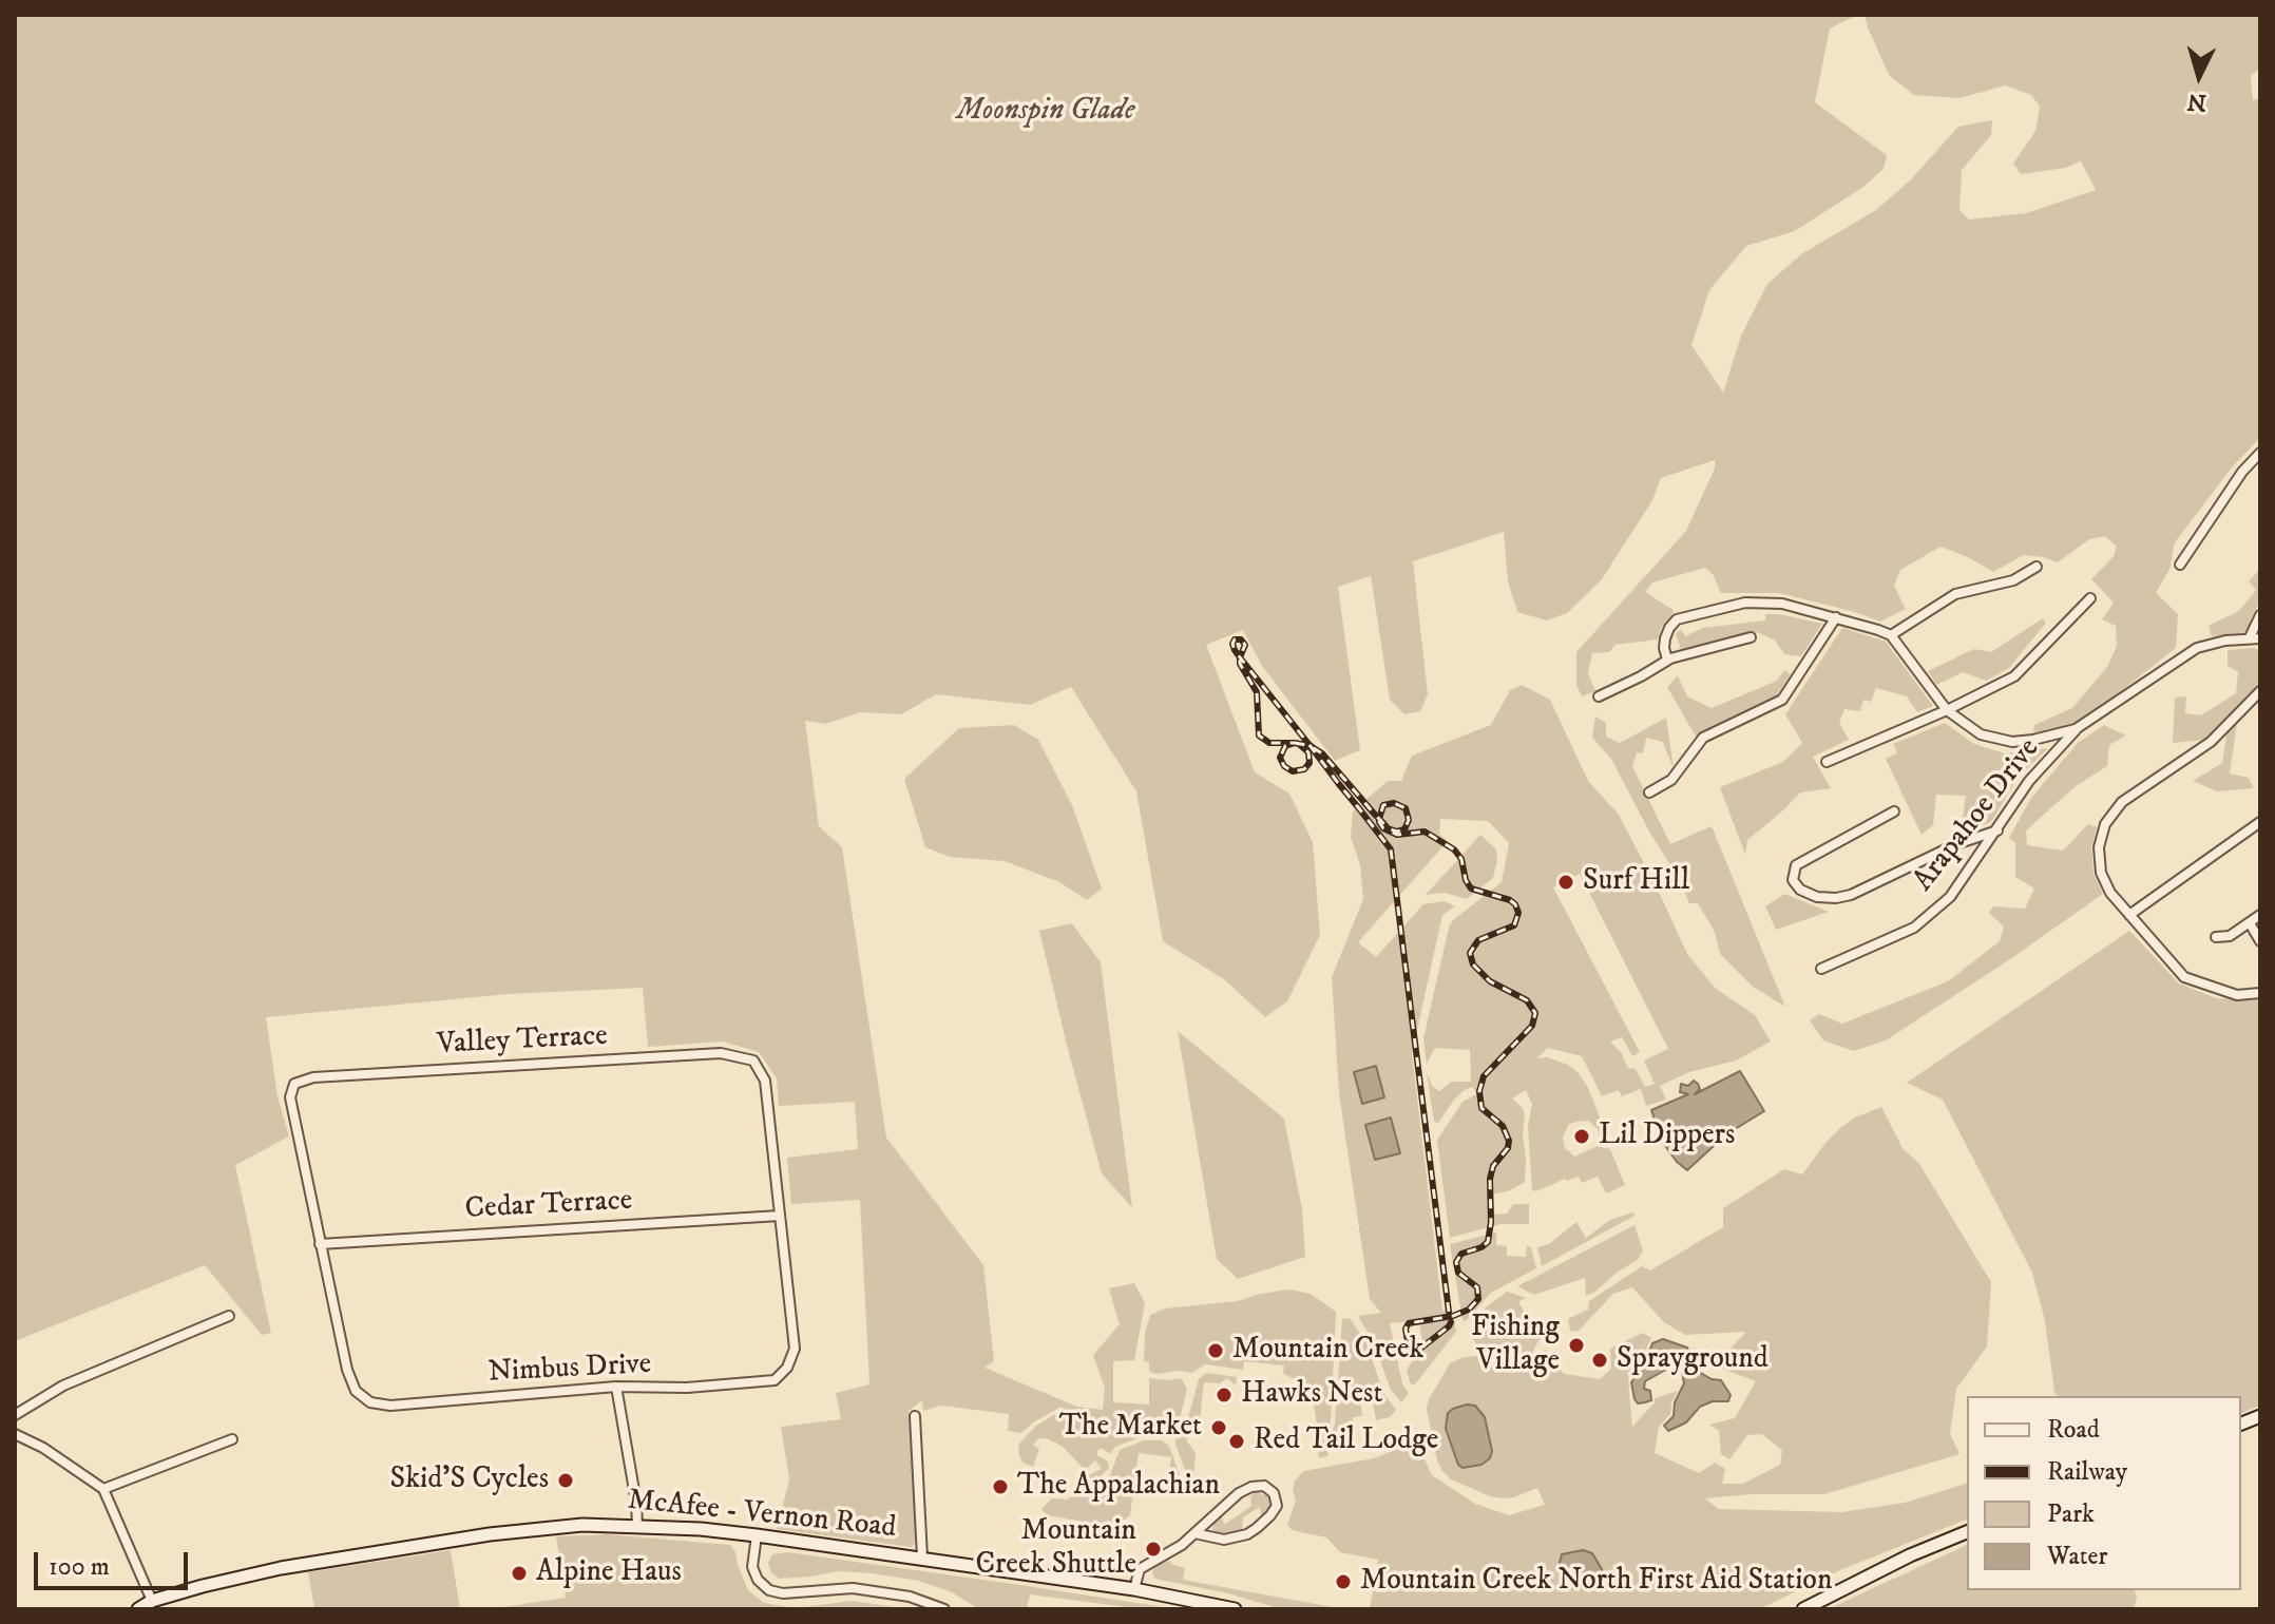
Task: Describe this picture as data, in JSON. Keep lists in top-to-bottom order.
{
  "streets": {
    "main road": ["McAfee - Vernon Road"],
    "street": [
      "Arapahoe Drive",
      "Valley Terrace",
      "Cedar Terrace",
      "Nimbus Drive"
    ]
  },
  "crossings": [
    ["Valley Terrace", "Nimbus Drive"],
    ["Cedar Terrace", "Nimbus Drive"]
  ],
  "parks": ["Moonspin Glade"],
  "places": [
    "Surf Hill",
    "Lil Dippers",
    "Fishing Village",
    "Mountain Creek",
    "Sprayground",
    "Hawks Nest",
    "The Market",
    "Red Tail Lodge",
    "Skid'S Cycles",
    "The Appalachian",
    "Mountain Creek Shuttle",
    "Alpine Haus",
    "Mountain Creek North First Aid Station"
  ],
  "legend": [
    "Road",
    "Railway",
    "Park",
    "Water"
  ],
  "scale_bar": "100 m",
  "north": "bottom"
}
